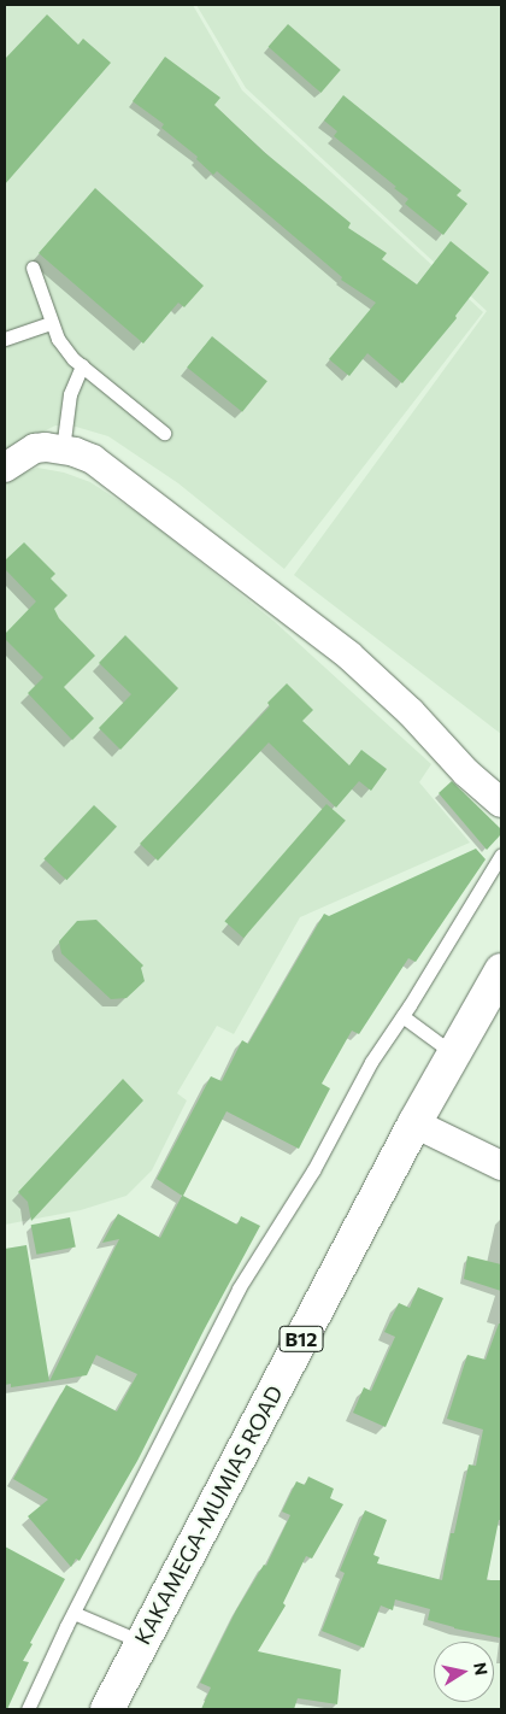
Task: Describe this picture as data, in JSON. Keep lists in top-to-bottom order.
{
  "streets": {
    "highway": ["B12", "KAKAMEGA-MUMIAS ROAD"]
  },
  "north": "right"
}
